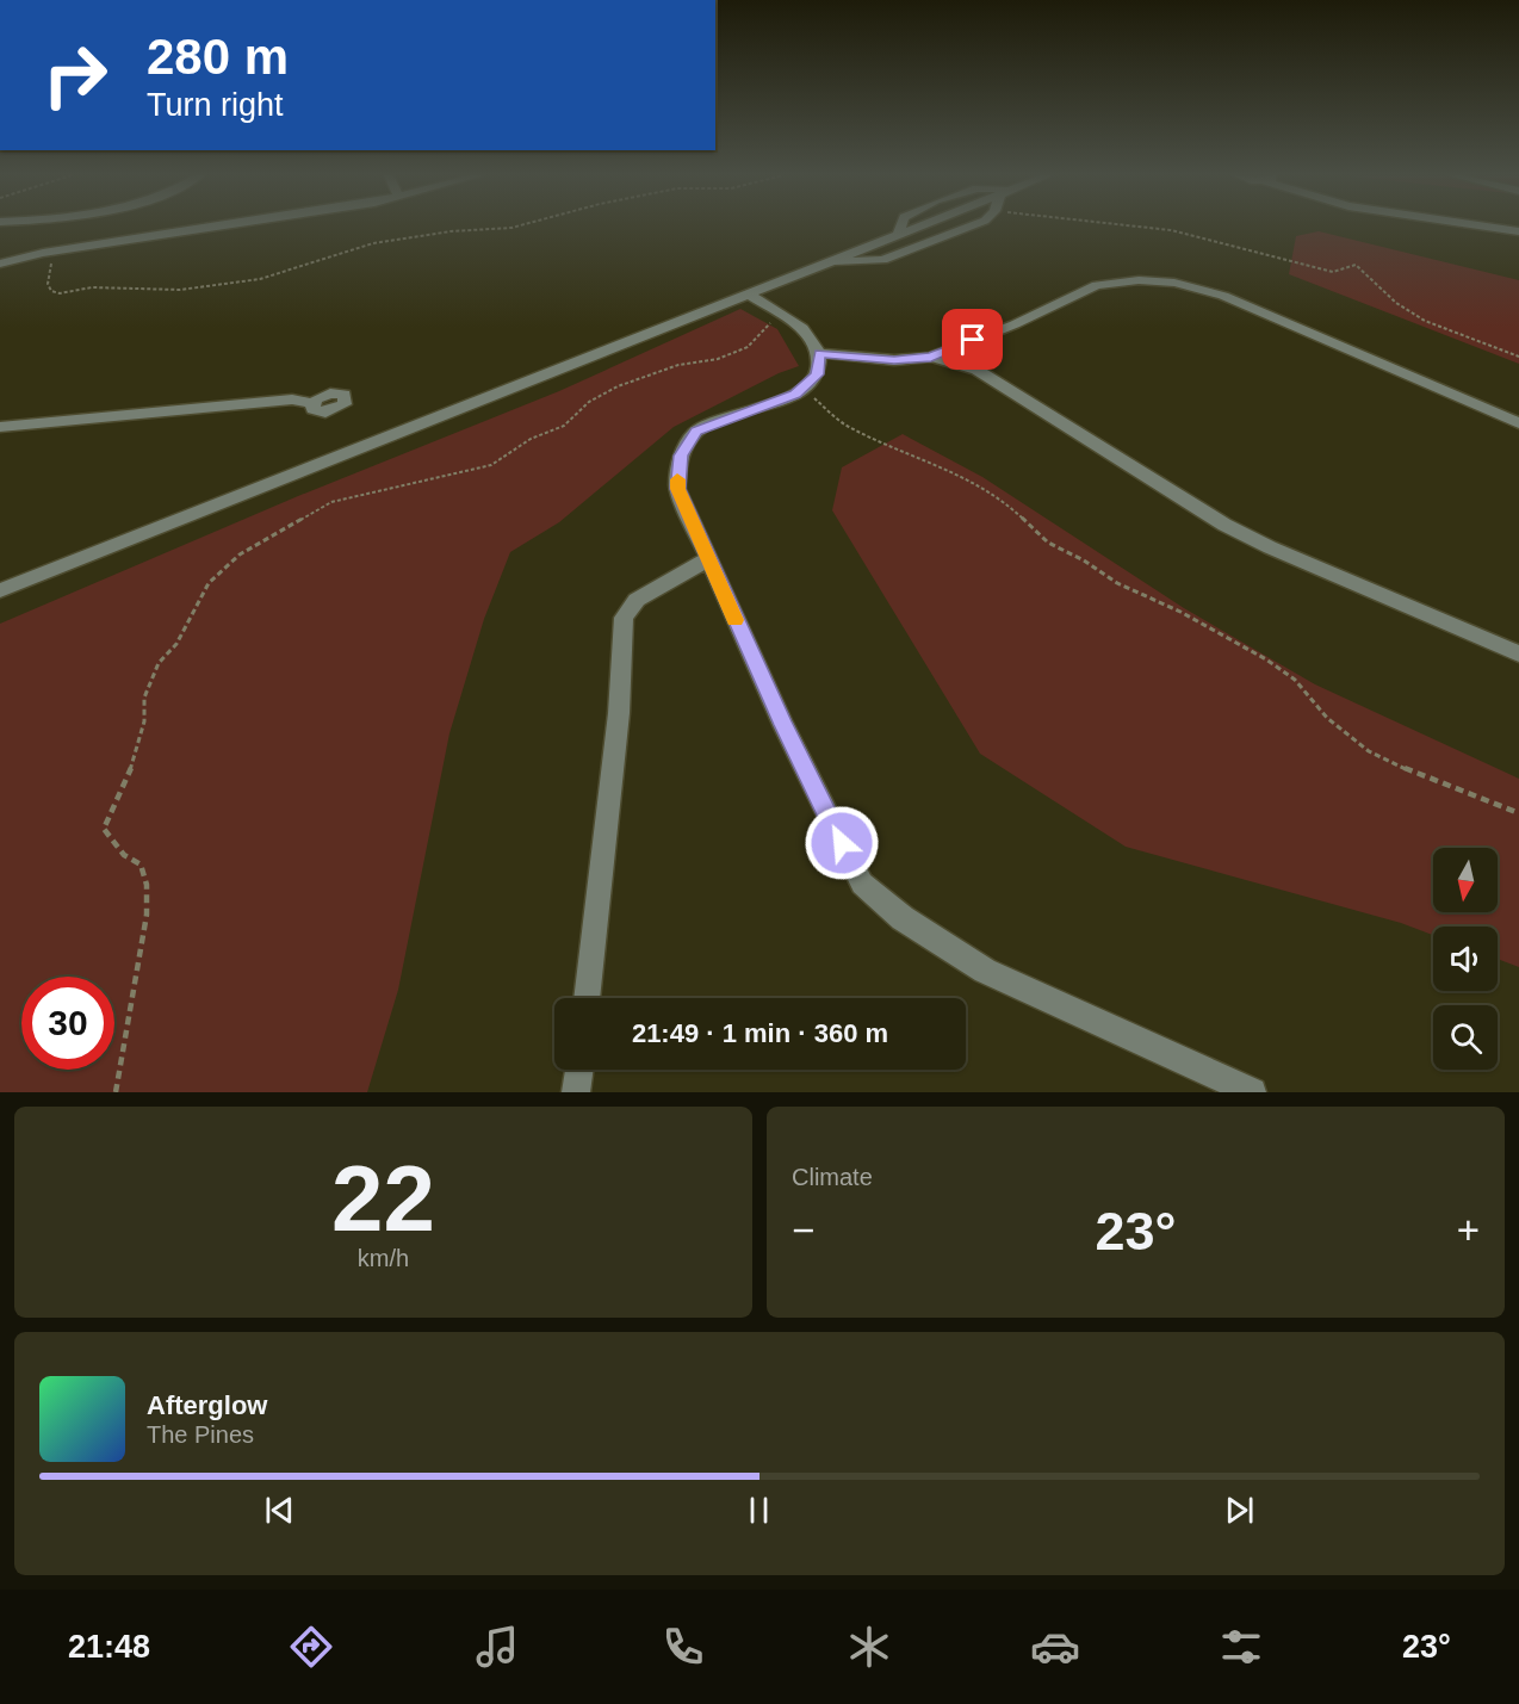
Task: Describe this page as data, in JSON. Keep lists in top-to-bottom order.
{
  "north": "bottom",
  "page": {
    "turn": ["280 m", "Turn right"],
    "limit": "30",
    "trip": "21:49 · 1 min · 360 m",
    "tile": [
      ["22", "km/h"],
      "Climate"
    ],
    "heat": ["−", "23°", "+"],
    "song": ["Afterglow", "The Pines"],
    "tabs": ["21:48", "23°"]
  }
}
